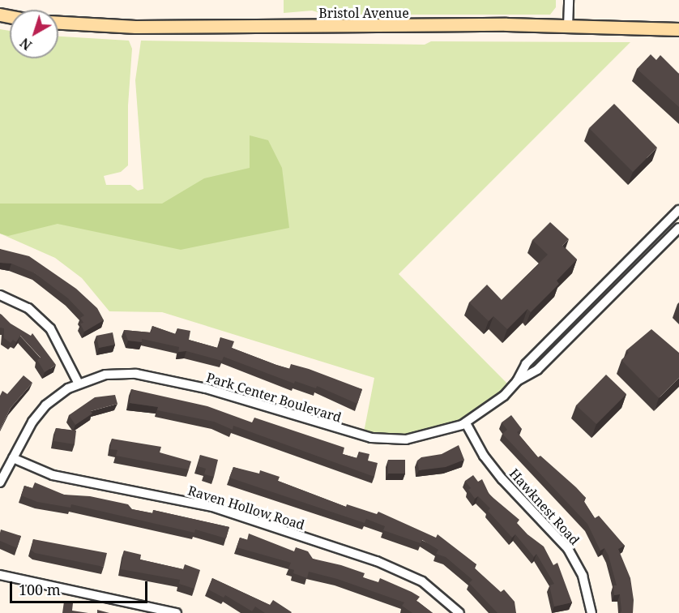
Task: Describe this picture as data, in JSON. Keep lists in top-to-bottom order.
{
  "streets": {
    "street": [
      "Bristol Avenue",
      "Park Center Boulevard",
      "Hawknest Road",
      "Raven Hollow Road"
    ]
  },
  "crossings": [
    ["Park Center Boulevard", "Hawknest Road"],
    ["Park Center Boulevard", "Raven Hollow Road"]
  ],
  "scale_bar": "100 m",
  "north": "bottom left"
}
